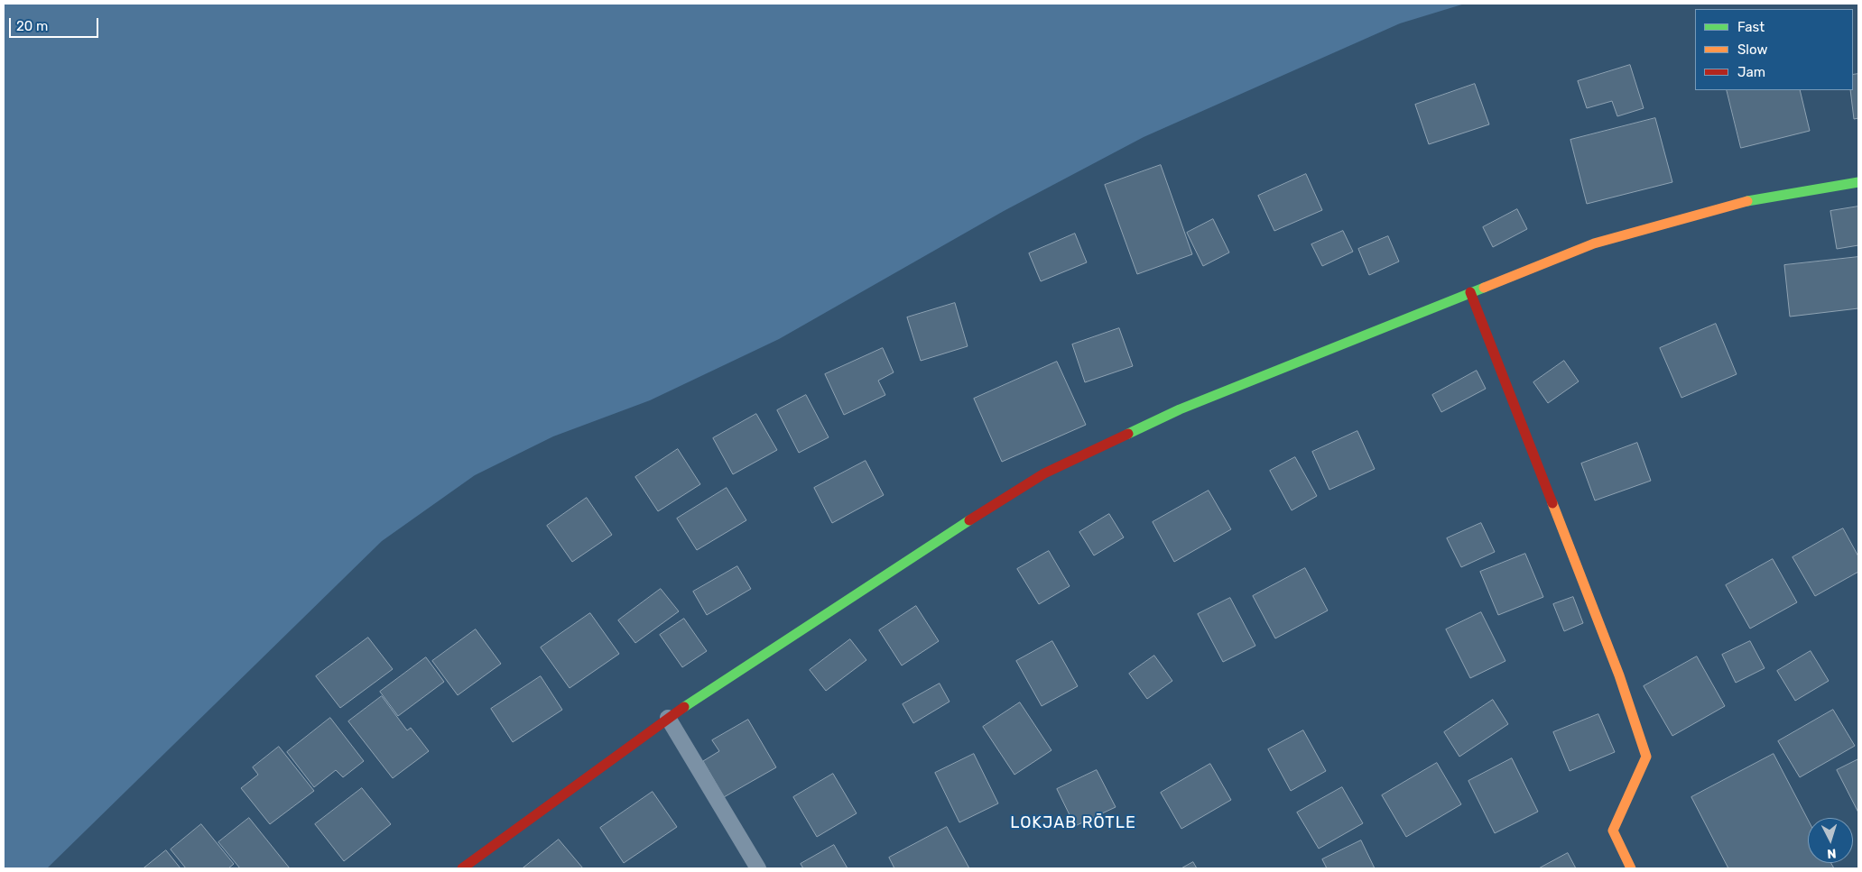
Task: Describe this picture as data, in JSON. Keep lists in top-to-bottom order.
{
  "districts": ["LOKJAB RŌTLE"],
  "legend": ["Fast", "Slow", "Jam"],
  "scale_bar": "20 m",
  "north": "bottom"
}
